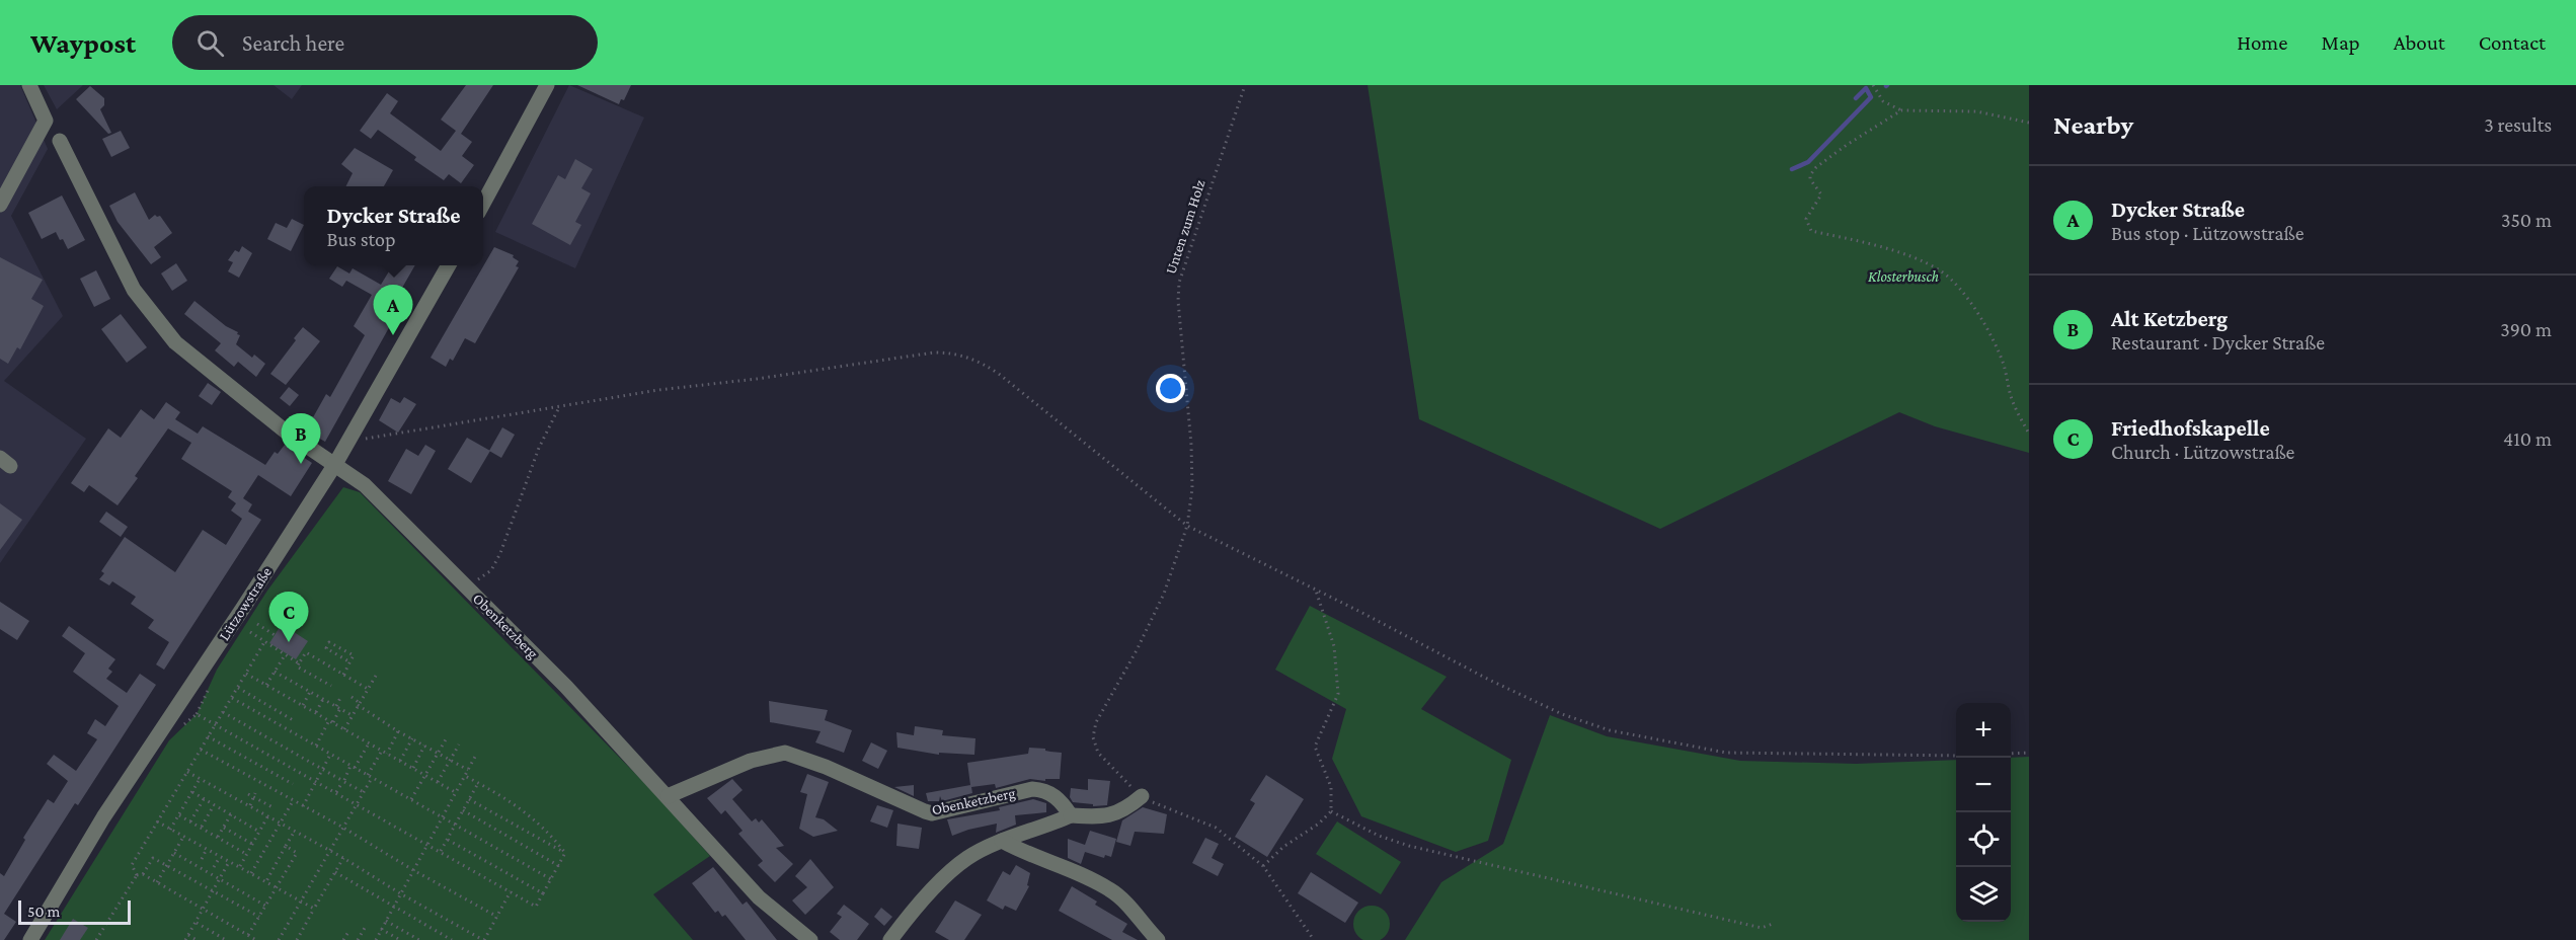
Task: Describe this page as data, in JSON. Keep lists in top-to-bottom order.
{
  "streets": {
    "street": ["Lützowstraße", "Obenketzberg"],
    "path": ["Unten zum Holz"]
  },
  "crossings": [
    ["Lützowstraße", "Obenketzberg"]
  ],
  "parks": ["Klosterbusch"],
  "scale_bar": "50 m",
  "page": {
    "header": "Waypost",
    "search": "Search here",
    "nav": [
      "Home",
      "Map",
      "About",
      "Contact"
    ],
    "heading": ["Nearby", "3 results"],
    "list": [
      {
        "mark": "A",
        "name": "Dycker Straße",
        "note": "Bus stop · Lützowstraße",
        "value": "350 m"
      },
      {
        "mark": "B",
        "name": "Alt Ketzberg",
        "note": "Restaurant · Dycker Straße",
        "value": "390 m"
      },
      {
        "mark": "C",
        "name": "Friedhofskapelle",
        "note": "Church · Lützowstraße",
        "value": "410 m"
      }
    ],
    "popup": ["Dycker Straße", "Bus stop"],
    "pins": ["A", "B", "C"],
    "map_buttons": ["+", "−"],
    "scale": "50 m"
  }
}
